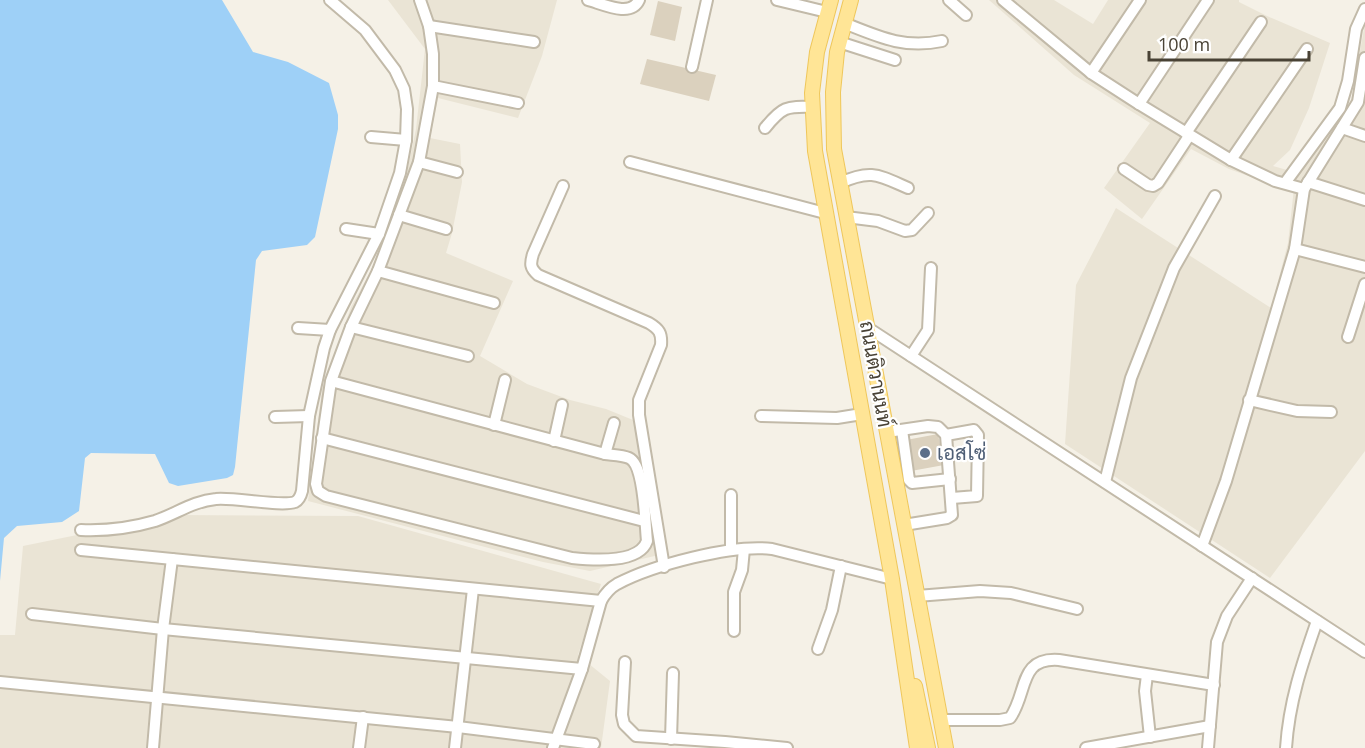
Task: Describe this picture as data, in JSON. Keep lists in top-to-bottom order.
{
  "streets": {
    "main road": ["ถนนติวานนท์"]
  },
  "places": ["เอสโซ่"],
  "scale_bar": "100 m"
}
